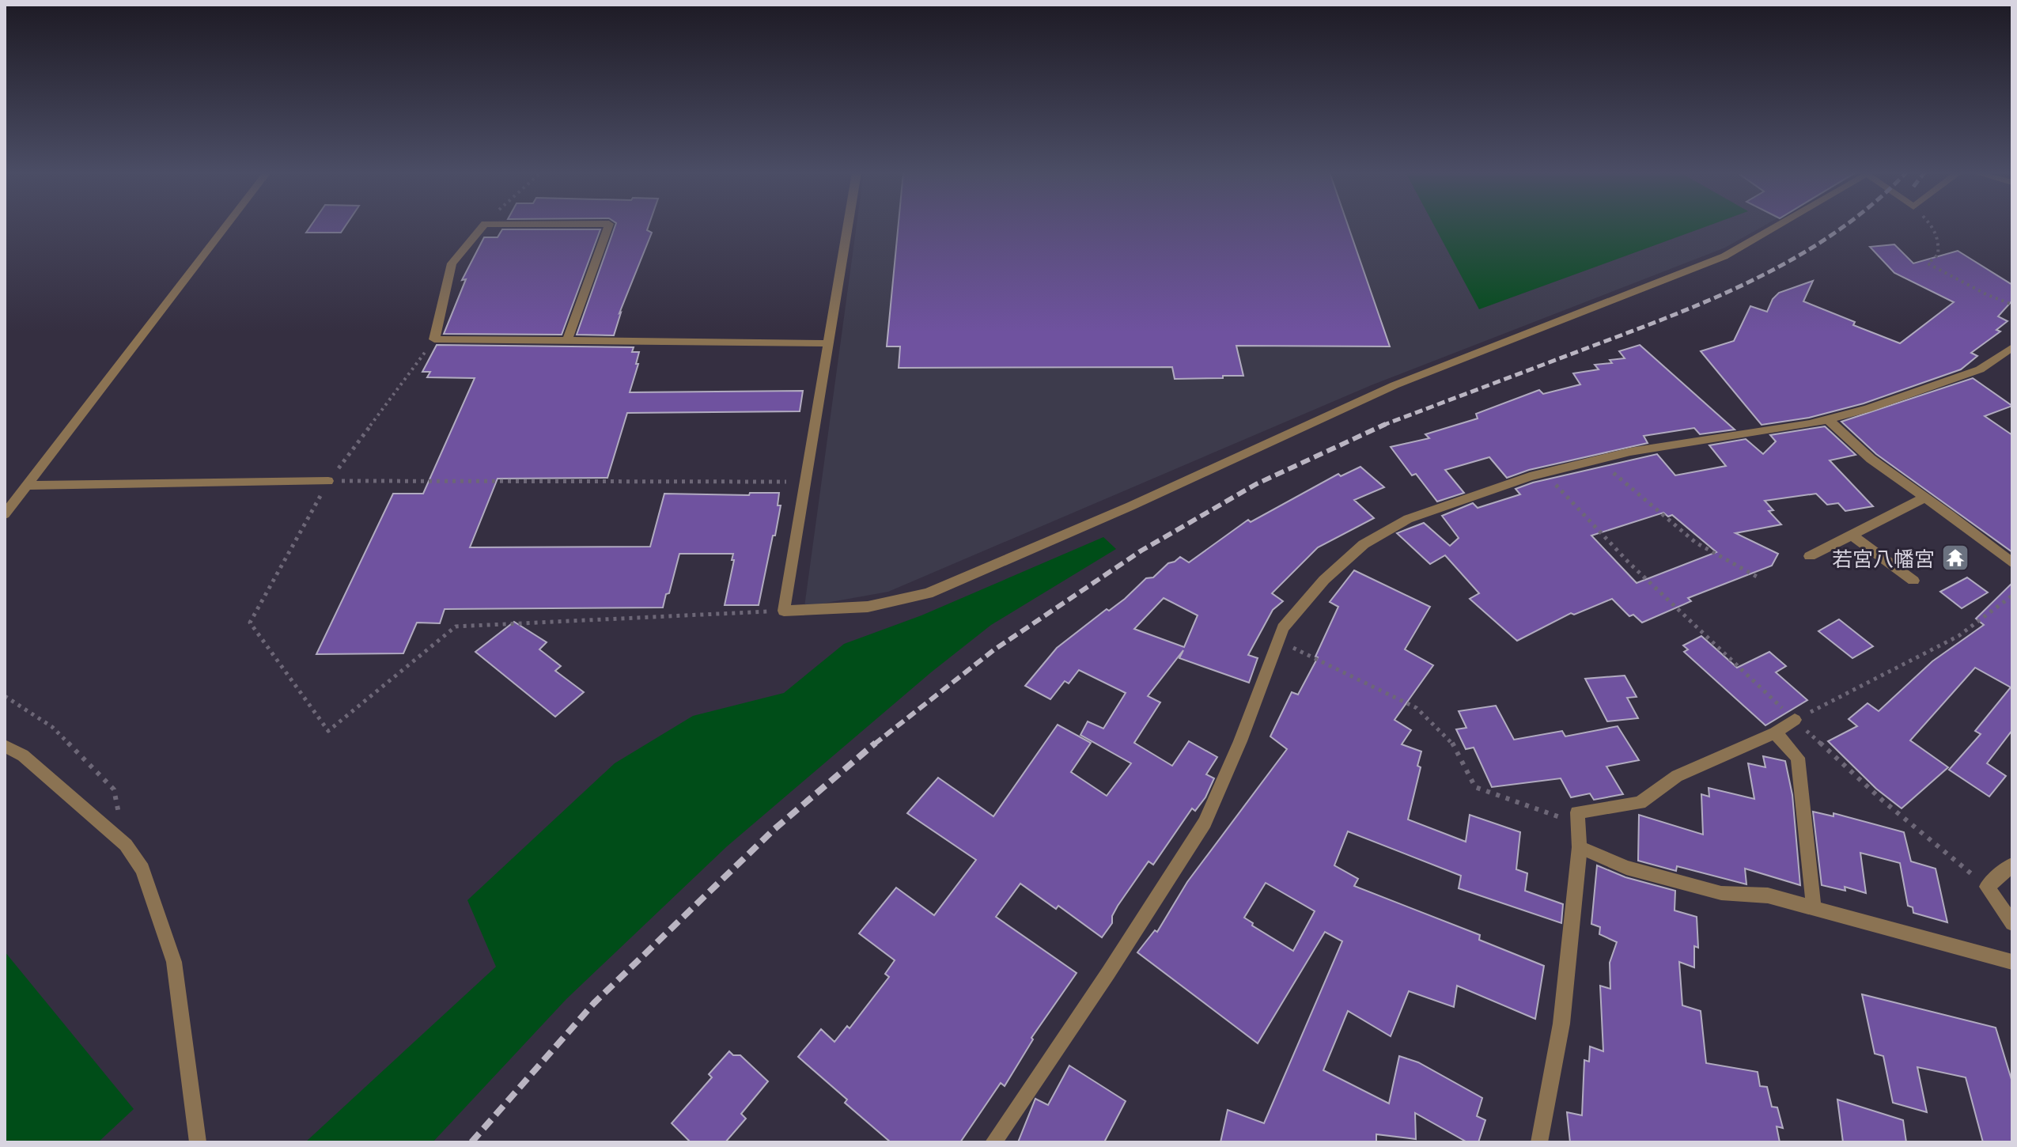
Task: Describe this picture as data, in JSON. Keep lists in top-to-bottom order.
{
  "places": {
    "temple": ["若宮八幡宮"]
  }
}
